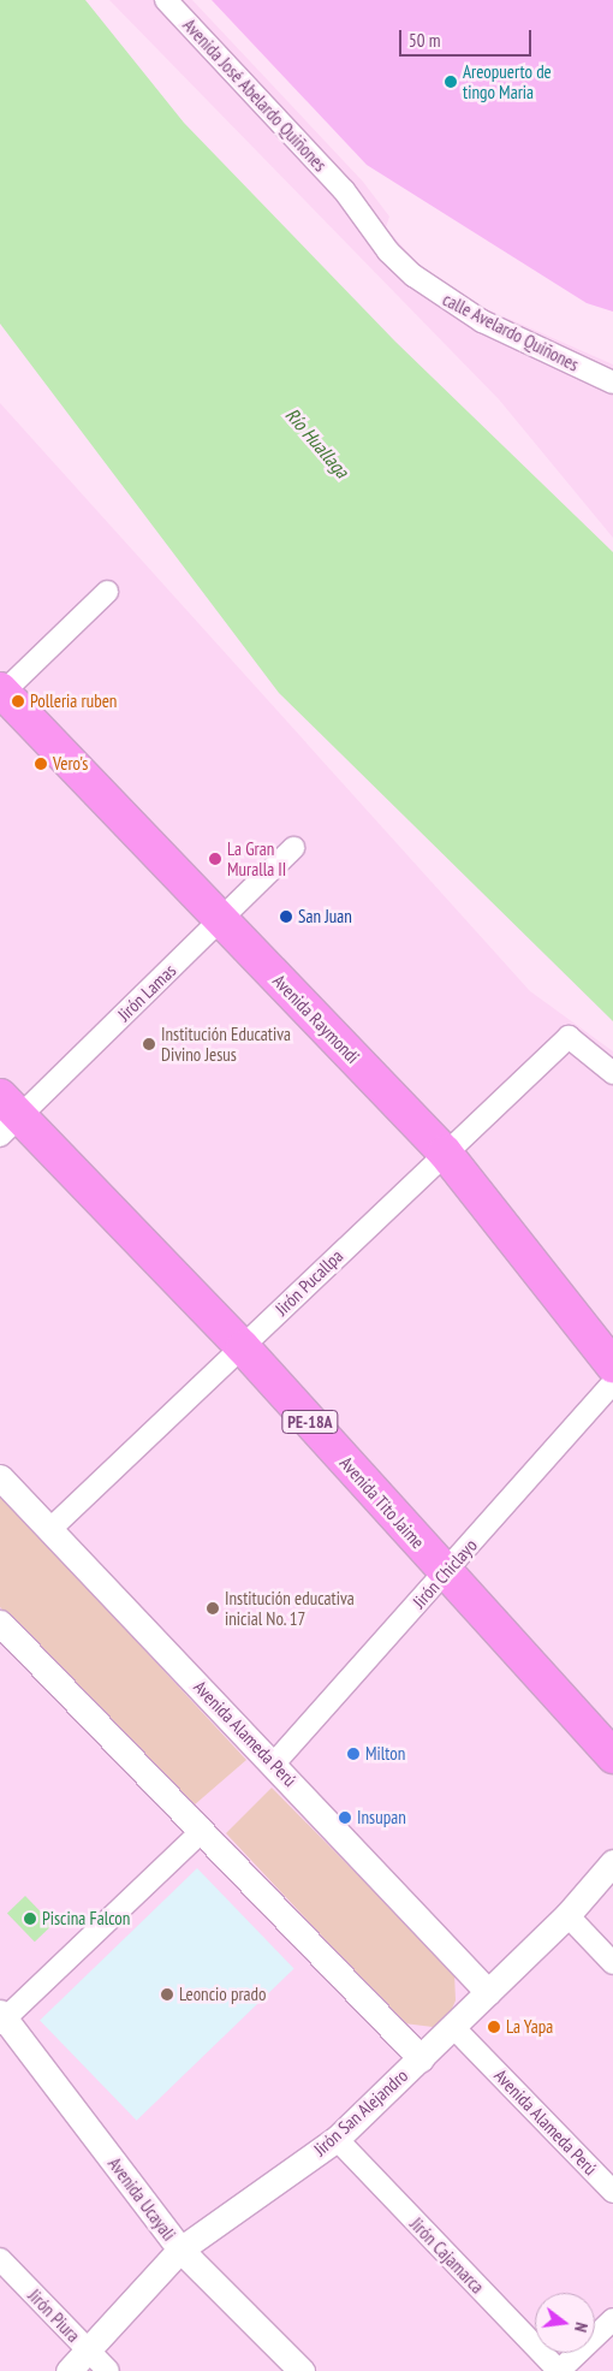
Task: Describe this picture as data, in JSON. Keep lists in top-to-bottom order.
{
  "streets": {
    "highway": ["Avenida Raymondi", "PE-18A", "Avenida Tito Jaime"],
    "street": [
      "Avenida José Abelardo Quiñones",
      "calle Avelardo Quiñones",
      "Jirón Lamas",
      "Jirón Pucallpa",
      "Jirón Chiclayo",
      "Avenida Alameda Perú",
      "Jirón San Alejandro",
      "Avenida Ucayali",
      "Jirón Cajamarca",
      "Jirón Piura"
    ]
  },
  "crossings": [
    ["Avenida José Abelardo Quiñones", "calle Avelardo Quiñones"],
    ["Jirón Lamas", "Avenida Raymondi"],
    ["Jirón Lamas", "Avenida Tito Jaime"],
    ["Avenida Raymondi", "Jirón Pucallpa"],
    ["Jirón Pucallpa", "Avenida Tito Jaime"],
    ["Jirón Pucallpa", "Avenida Alameda Perú"],
    ["Avenida Tito Jaime", "Jirón Chiclayo"],
    ["Jirón Chiclayo", "Avenida Alameda Perú"],
    ["Avenida Alameda Perú", "Jirón San Alejandro"],
    ["Jirón San Alejandro", "Avenida Ucayali"],
    ["Jirón San Alejandro", "Jirón Cajamarca"],
    ["Jirón San Alejandro", "Jirón Piura"]
  ],
  "water": ["Río Huallaga"],
  "places": [
    "Areopuerto de tingo Maria",
    "Polleria ruben",
    "Vero's",
    "La Gran Muralla II",
    "San Juan",
    "Institución Educativa Divino Jesus",
    "Institución educativa inicial No. 17",
    "Milton",
    "Insupan",
    "Piscina Falcon",
    "Leoncio prado",
    "La Yapa"
  ],
  "scale_bar": "50 m",
  "north": "right"
}
